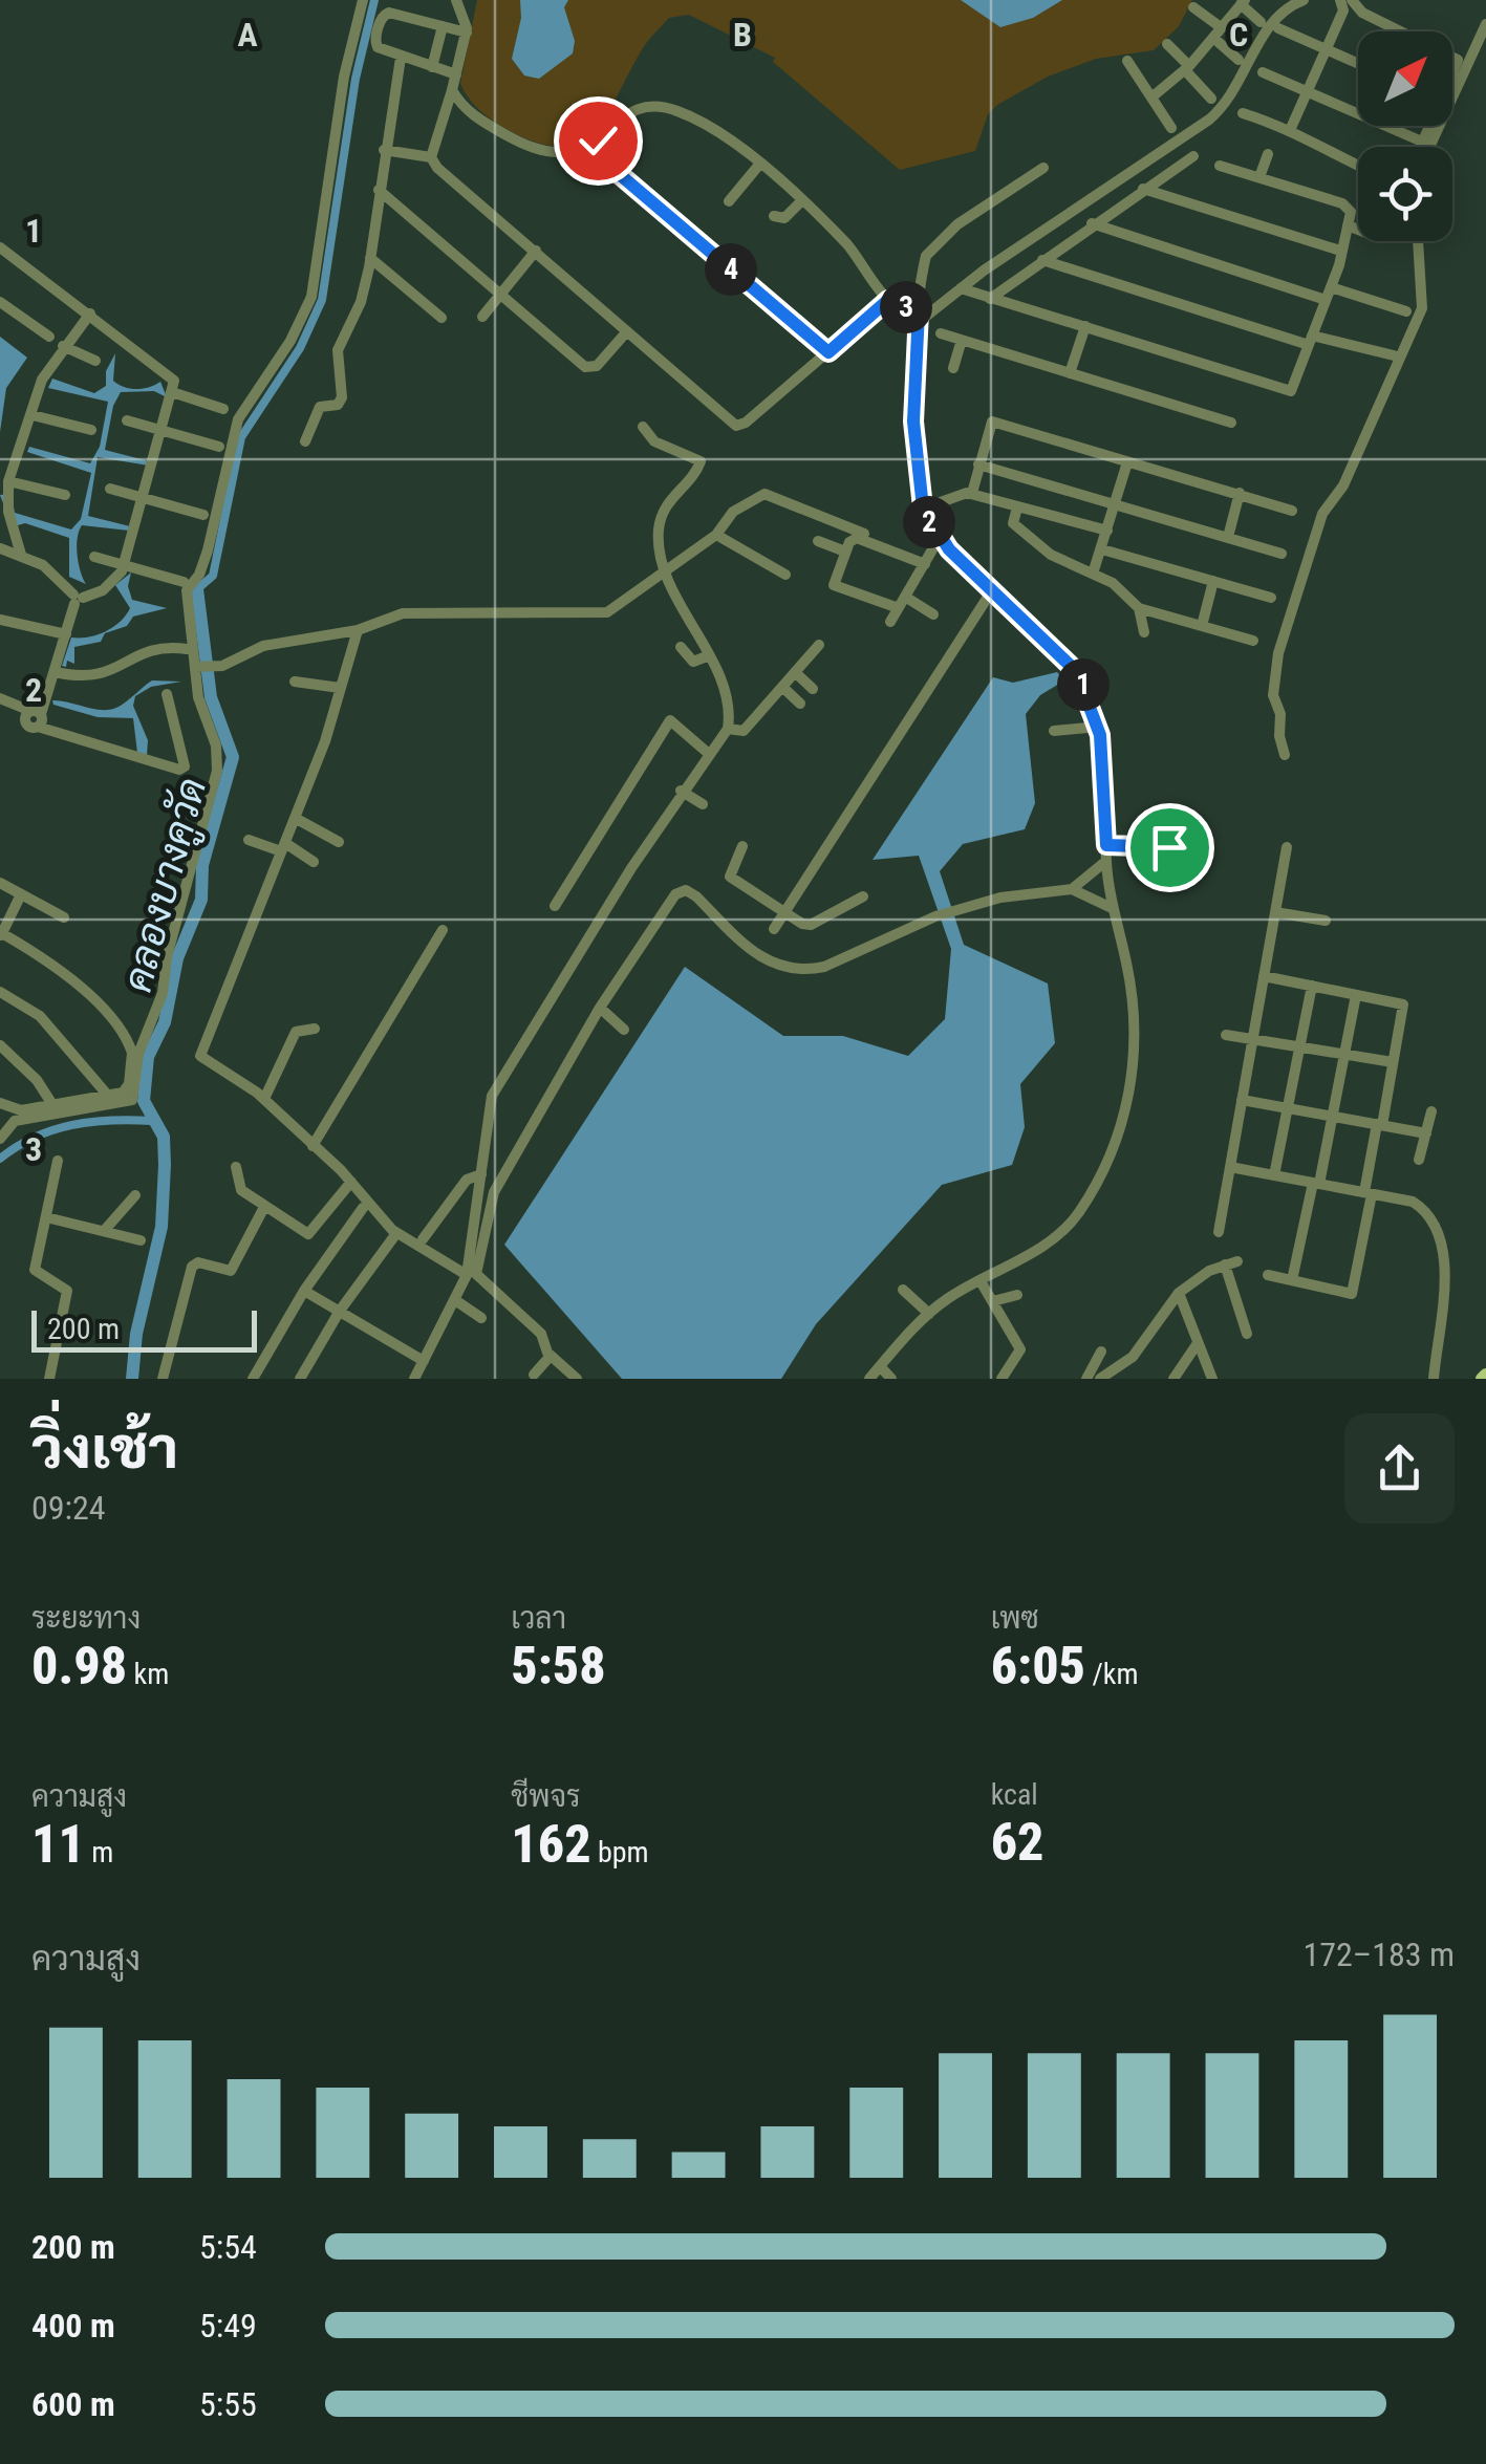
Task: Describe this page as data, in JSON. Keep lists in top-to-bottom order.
{
  "water": ["คลองบางคูวัด"],
  "scale_bar": "200 m",
  "north": "top right",
  "page": {
    "pins": [
      "4",
      "3",
      "2",
      "1"
    ],
    "scale": "200 m",
    "heading": ["วิ่งเช้า", "09:24"],
    "stats": [
      ["ระยะทาง", "0.98 km"],
      ["เวลา", "5:58"],
      ["เพซ", "6:05 /km"],
      ["ความสูง", "11 m"],
      ["ชีพจร", "162 bpm"],
      ["kcal", "62"]
    ],
    "chart": ["ความสูง", "172–183 m"],
    "list": [
      {
        "name": "200 m",
        "note": "5:54"
      },
      {
        "name": "400 m",
        "note": "5:49"
      },
      {
        "name": "600 m",
        "note": "5:55"
      }
    ]
  },
  "grid": {
    "columns": ["A", "B", "C"],
    "rows": ["1", "2", "3"]
  }
}
